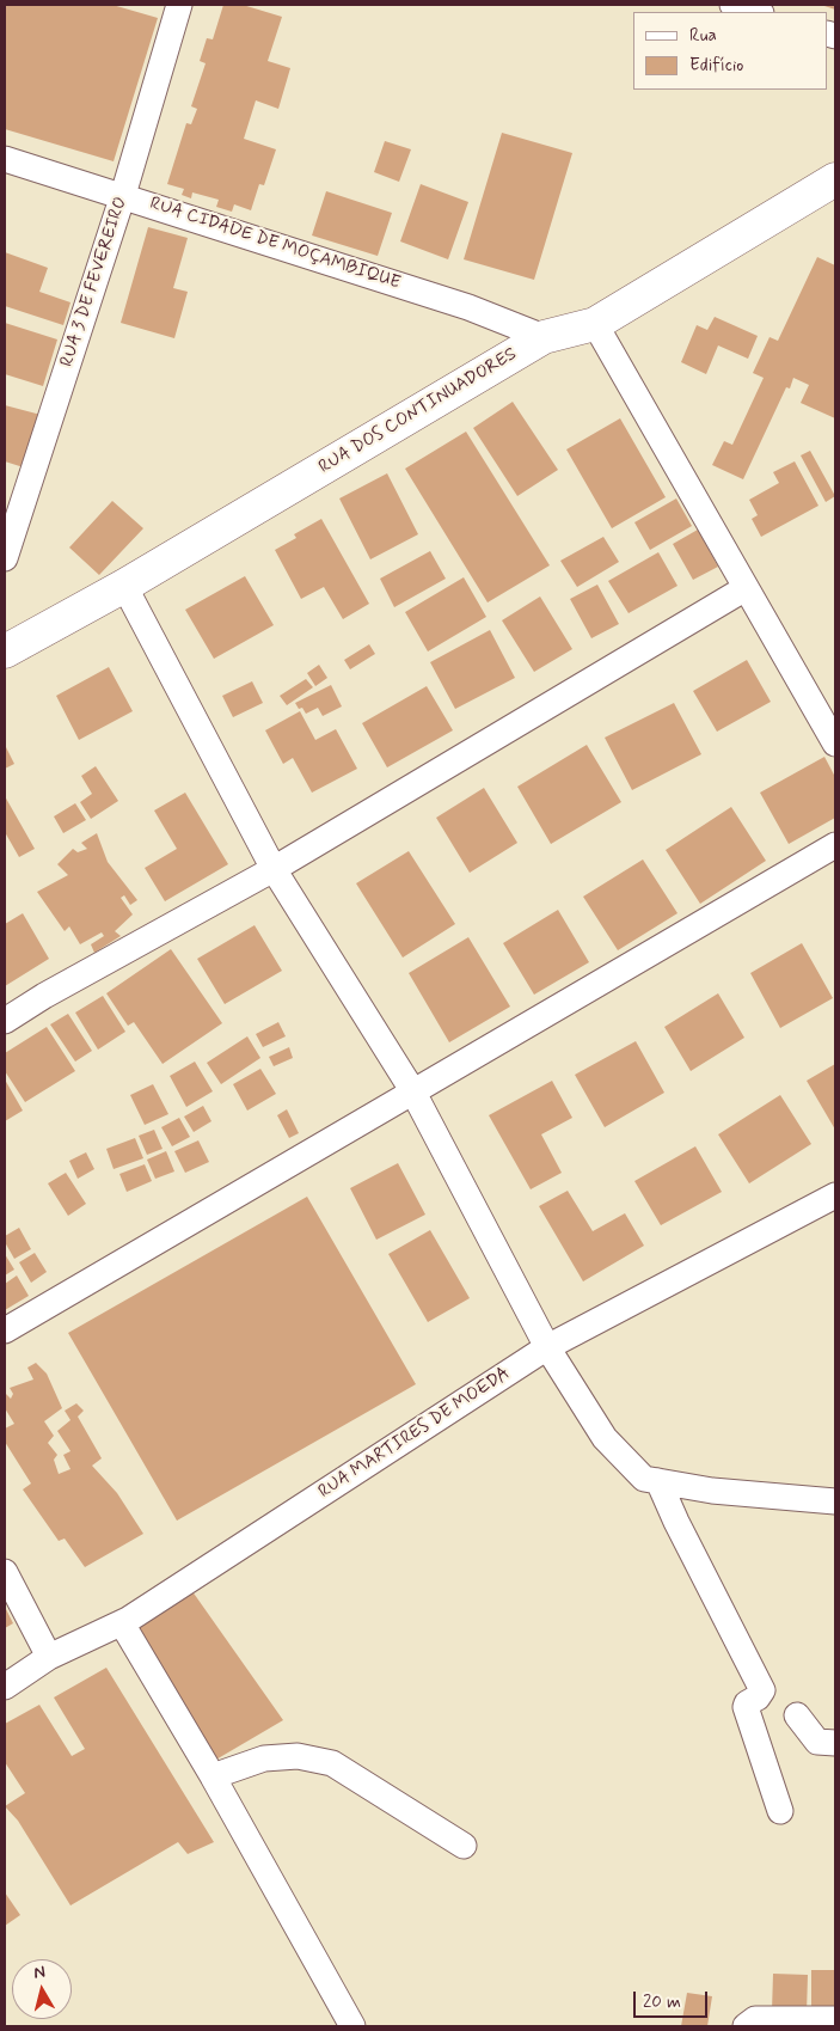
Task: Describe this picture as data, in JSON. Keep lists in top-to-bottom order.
{
  "streets": {
    "street": [
      "RUA CIDADE DE MOÇAMBIQUE",
      "RUA 3 DE FEVEREIRO",
      "RUA DOS CONTINUADORES",
      "RUA MARTIRES DE MOEDA"
    ]
  },
  "crossings": [
    ["RUA CIDADE DE MOÇAMBIQUE", "RUA 3 DE FEVEREIRO"],
    ["RUA CIDADE DE MOÇAMBIQUE", "RUA DOS CONTINUADORES"]
  ],
  "legend": ["Rua", "Edifício"],
  "scale_bar": "20 m",
  "north": "top"
}
